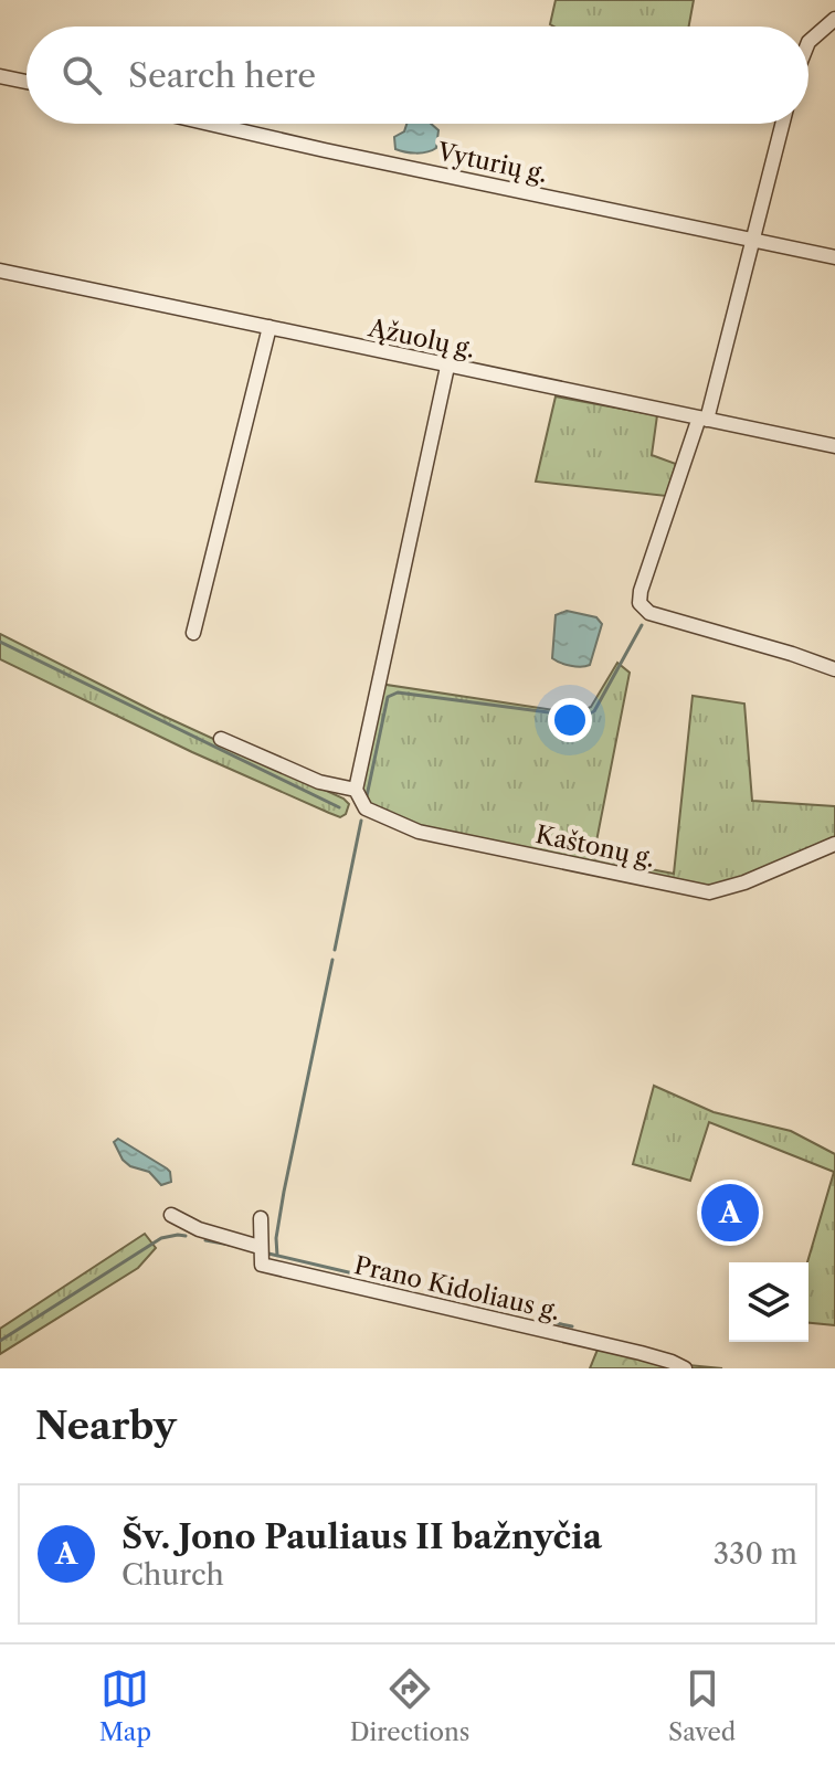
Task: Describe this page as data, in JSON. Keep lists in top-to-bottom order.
{
  "streets": {
    "street": [
      "Vyturių g.",
      "Ąžuolų g.",
      "Kaštonų g.",
      "Prano Kidoliaus g."
    ]
  },
  "page": {
    "search": "Search here",
    "pins": "A",
    "heading": "Nearby",
    "list": [
      {
        "mark": "A",
        "name": "Šv. Jono Pauliaus II bažnyčia",
        "note": "Church",
        "value": "330 m"
      }
    ],
    "nav": ["Map", "Directions", "Saved"]
  }
}
